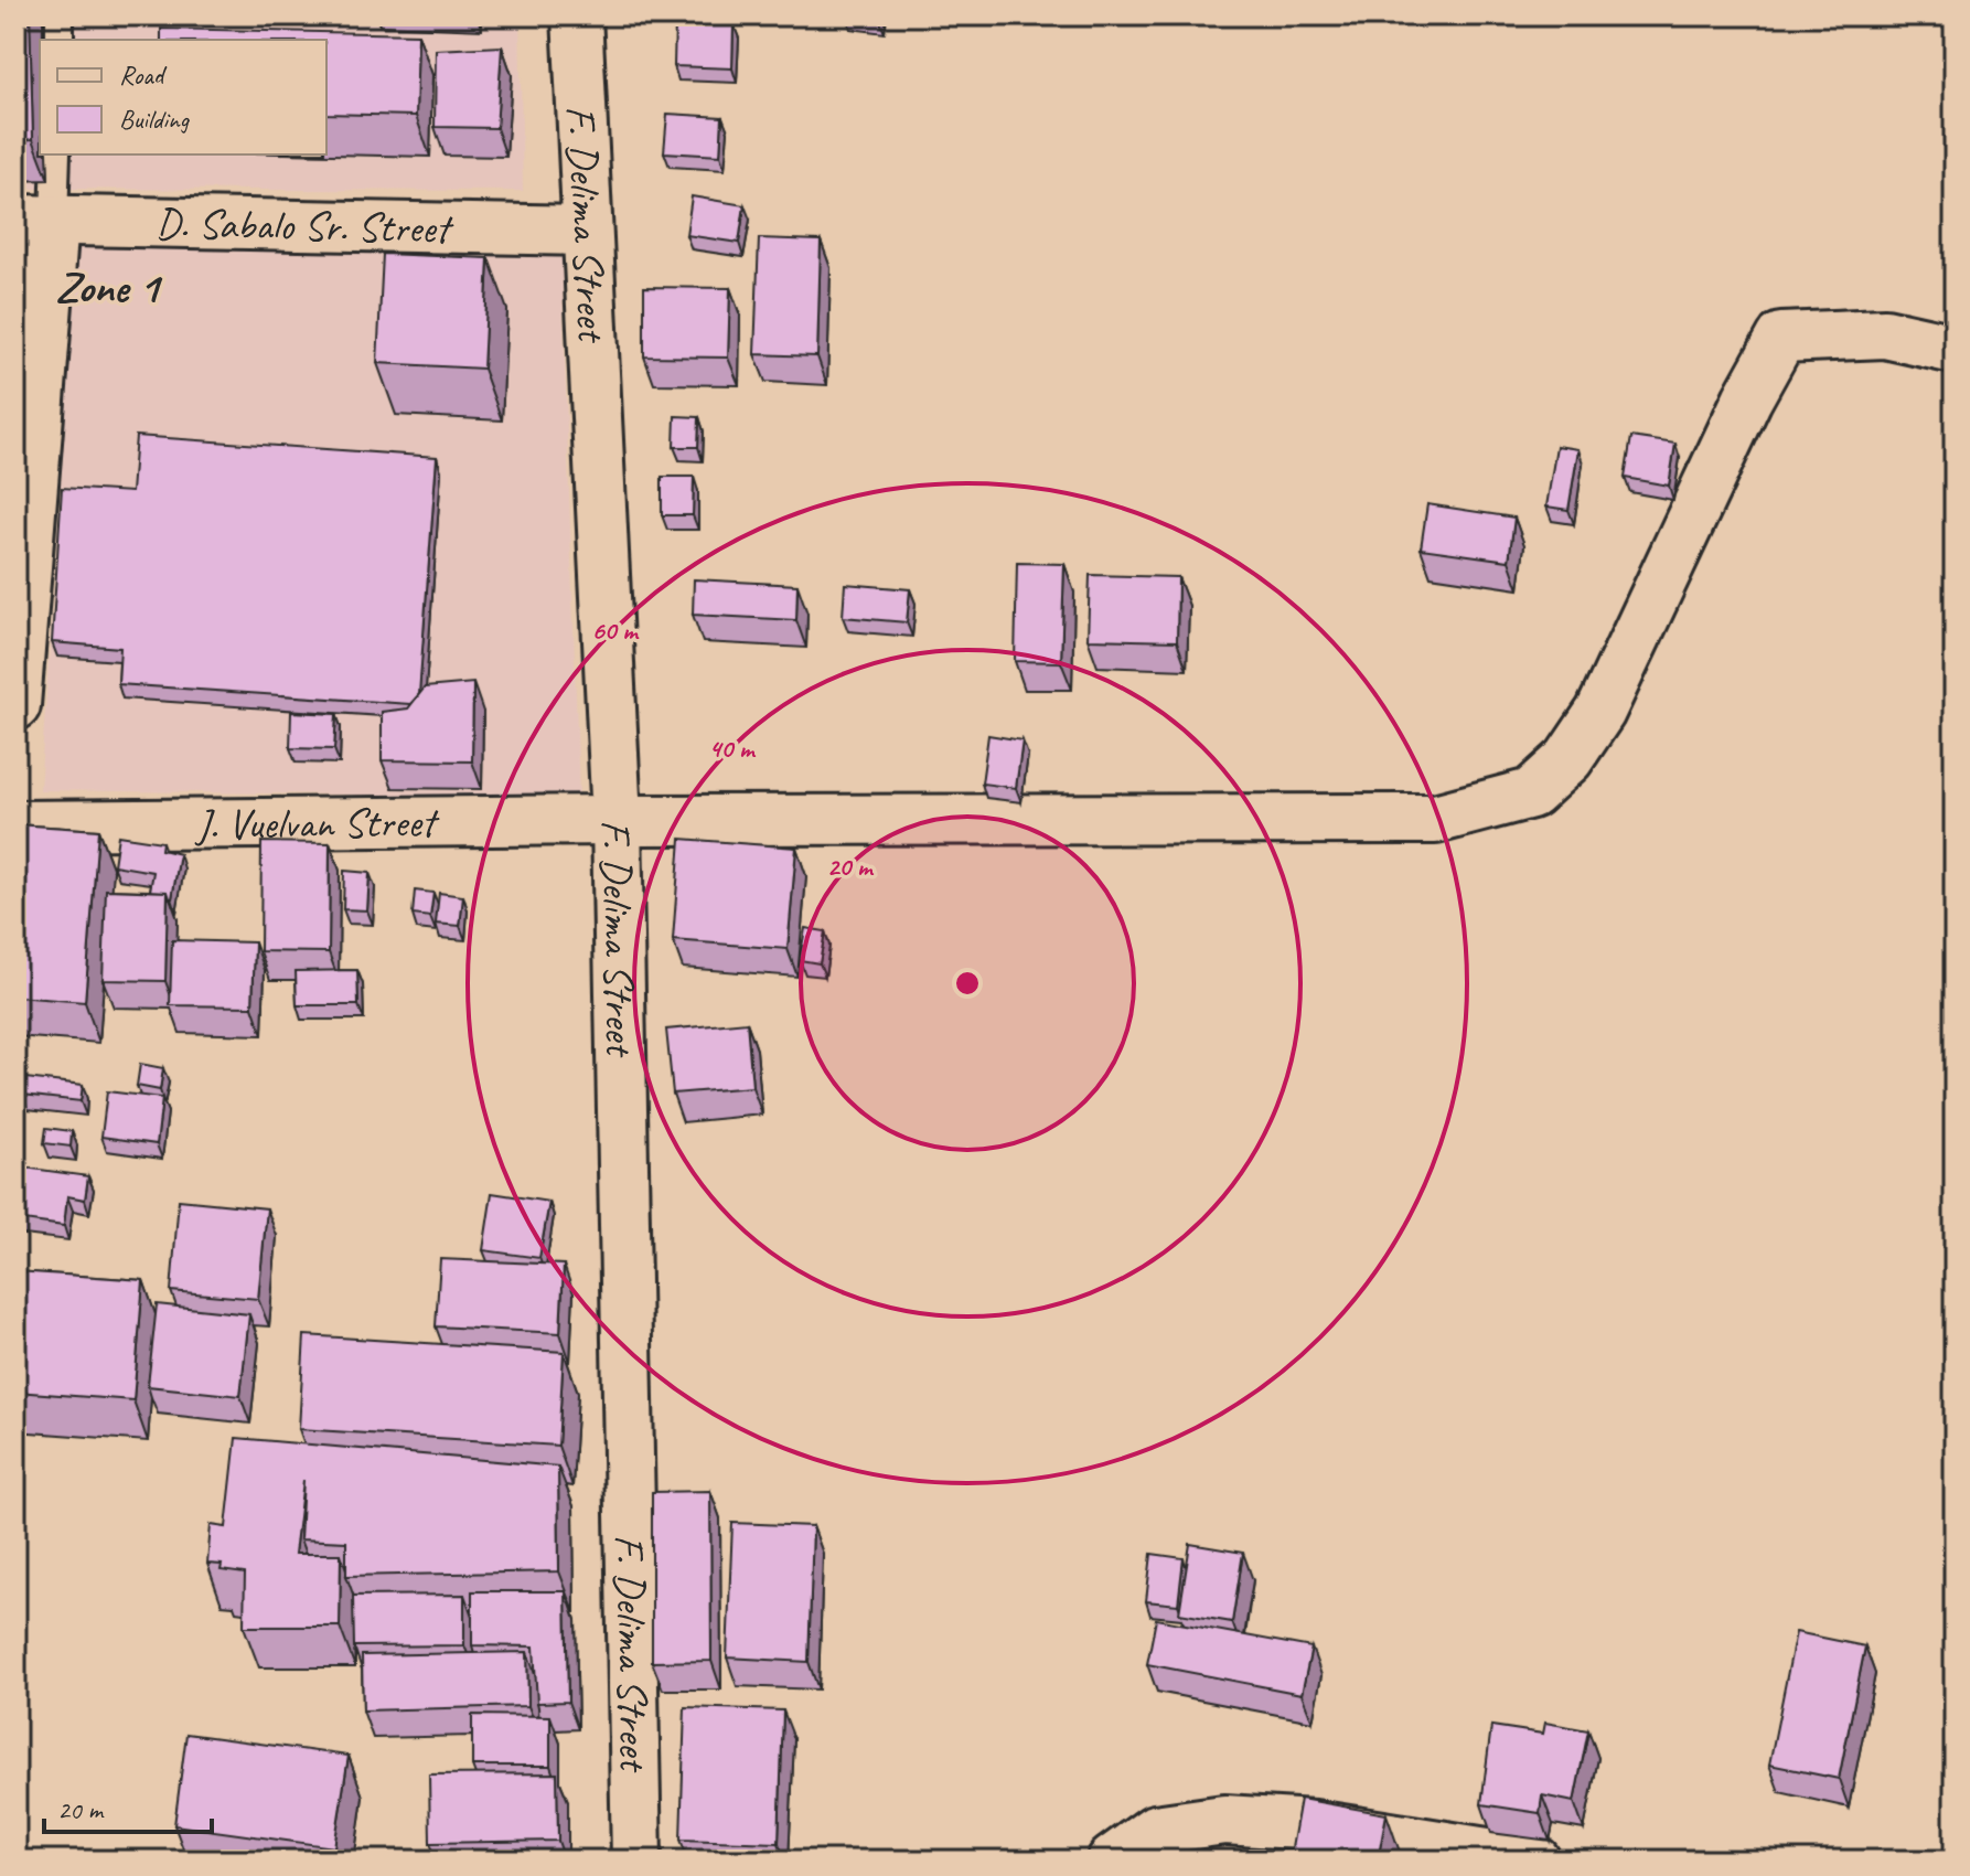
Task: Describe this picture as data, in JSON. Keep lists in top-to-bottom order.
{
  "streets": {
    "street": ["F. Delima Street", "D. Sabalo Sr. Street", "J. Vuelvan Street"]
  },
  "crossings": [
    ["F. Delima Street", "D. Sabalo Sr. Street"],
    ["F. Delima Street", "J. Vuelvan Street"]
  ],
  "districts": ["Zone 1"],
  "legend": ["Road", "Building"],
  "scale_bar": "20 m",
  "rings": ["60 m", "40 m", "20 m"]
}
